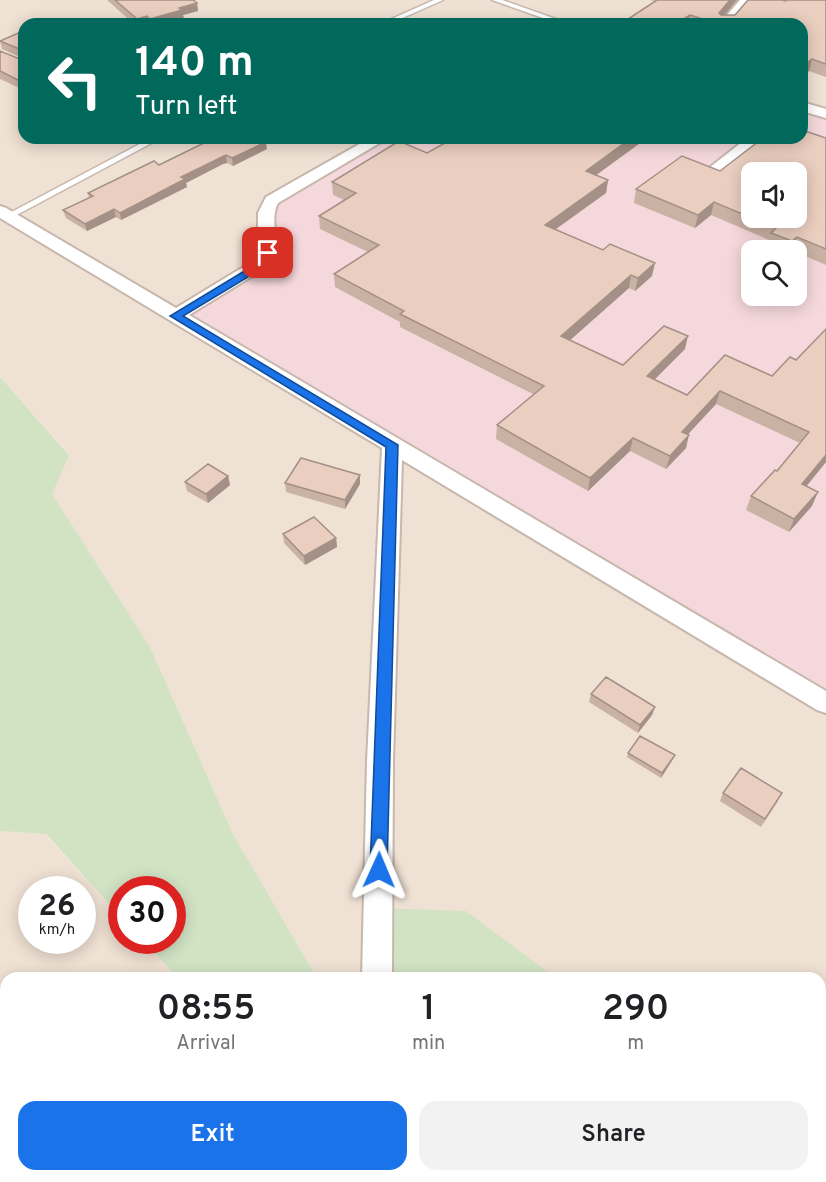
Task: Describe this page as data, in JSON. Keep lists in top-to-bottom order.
{
  "page": {
    "turn": ["140 m", "Turn left"],
    "speed": "26 km/h",
    "limit": "30",
    "eta": [
      "08:55",
      "Arrival",
      "1",
      "min",
      "290",
      "m"
    ],
    "buttons": ["Exit", "Share"]
  }
}
